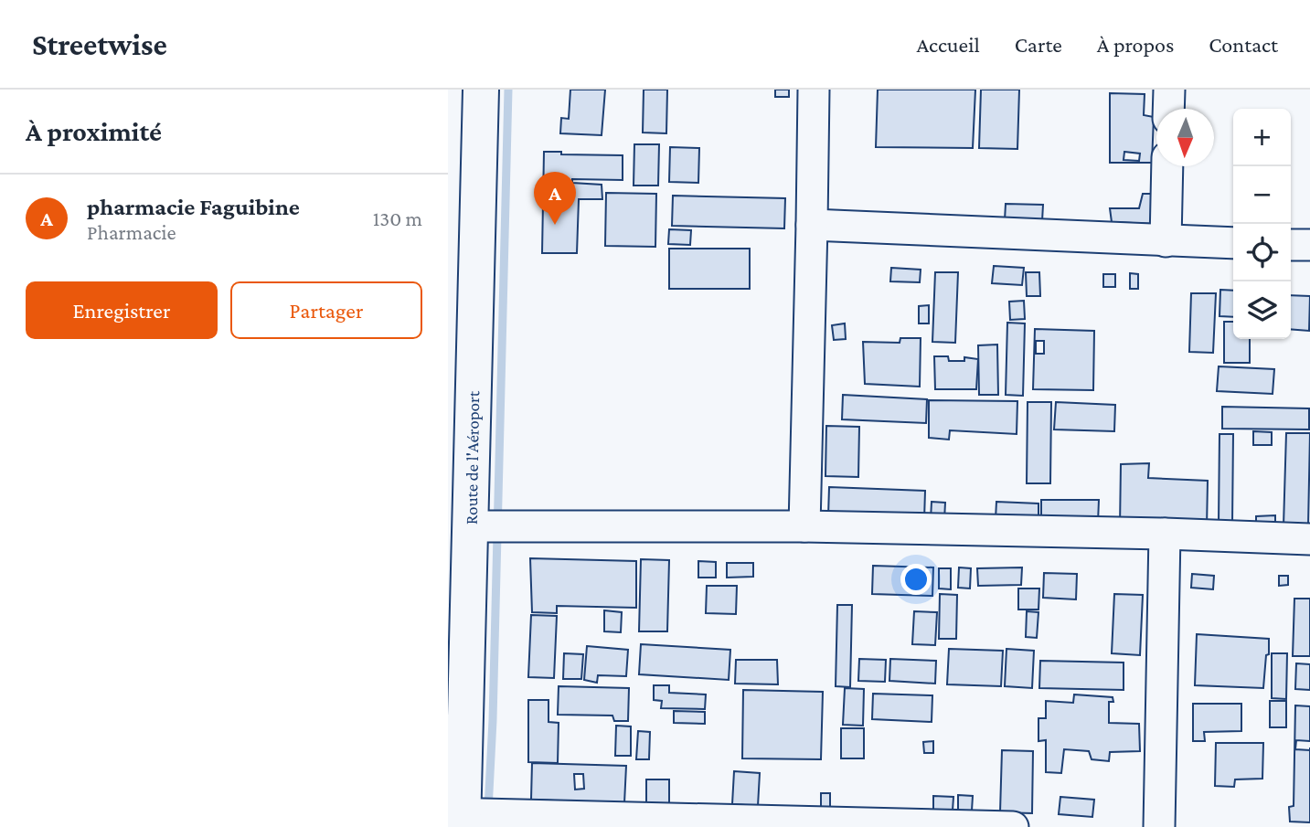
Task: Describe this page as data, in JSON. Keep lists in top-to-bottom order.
{
  "streets": {
    "highway": ["Route de l'Aéroport"]
  },
  "north": "bottom",
  "page": {
    "header": "Streetwise",
    "nav": [
      "Accueil",
      "Carte",
      "À propos",
      "Contact"
    ],
    "heading": "À proximité",
    "map_buttons": ["+", "−"],
    "pins": "A",
    "list": [
      {
        "mark": "A",
        "name": "pharmacie Faguibine",
        "note": "Pharmacie",
        "value": "130 m"
      }
    ],
    "buttons": ["Enregistrer", "Partager"]
  }
}
